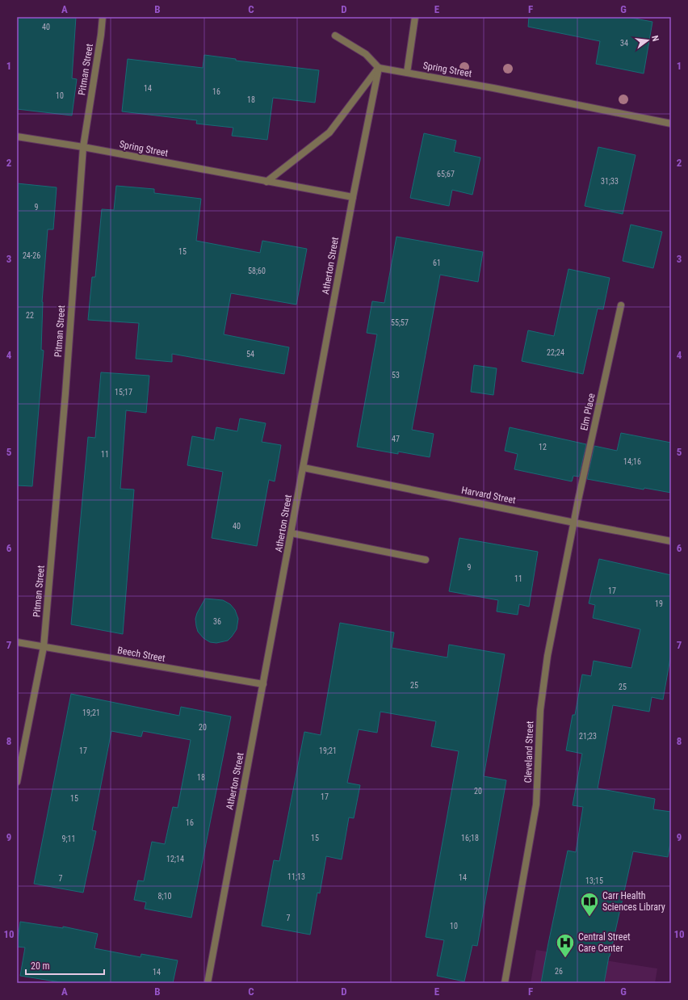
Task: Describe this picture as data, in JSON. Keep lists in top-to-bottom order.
{
  "streets": {
    "street": [
      "Pitman Street",
      "Spring Street",
      "Atherton Street",
      "Elm Place",
      "Harvard Street",
      "Beech Street",
      "Cleveland Street"
    ]
  },
  "crossings": [
    ["Pitman Street", "Spring Street"],
    ["Pitman Street", "Beech Street"],
    ["Spring Street", "Atherton Street"],
    ["Atherton Street", "Harvard Street"],
    ["Atherton Street", "Beech Street"],
    ["Elm Place", "Harvard Street"],
    ["Elm Place", "Cleveland Street"],
    ["Harvard Street", "Cleveland Street"]
  ],
  "places": {
    "library": ["Carr Health Sciences Library"],
    "hospital": ["Central Street Care Center"]
  },
  "house_numbers": [
    "40",
    "34",
    "14",
    "16",
    "10",
    "18",
    "65;67",
    "31;33",
    "9",
    "15",
    "24-26",
    "61",
    "58;60",
    "22",
    "55;57",
    "22;24",
    "54",
    "53",
    "15;17",
    "47",
    "12",
    "11",
    "14;16",
    "40",
    "9",
    "11",
    "17",
    "19",
    "36",
    "25",
    "25",
    "19;21",
    "20",
    "21;23",
    "17",
    "19;21",
    "18",
    "20",
    "17",
    "15",
    "16",
    "15",
    "16;18",
    "9;11",
    "12;14",
    "11;13",
    "14",
    "7",
    "13;15",
    "8;10",
    "7",
    "10",
    "26",
    "14"
  ],
  "scale_bar": "20 m",
  "north": "right",
  "grid": {
    "columns": [
      "A",
      "B",
      "C",
      "D",
      "E",
      "F",
      "G"
    ],
    "rows": [
      "1",
      "2",
      "3",
      "4",
      "5",
      "6",
      "7",
      "8",
      "9",
      "10"
    ]
  }
}
